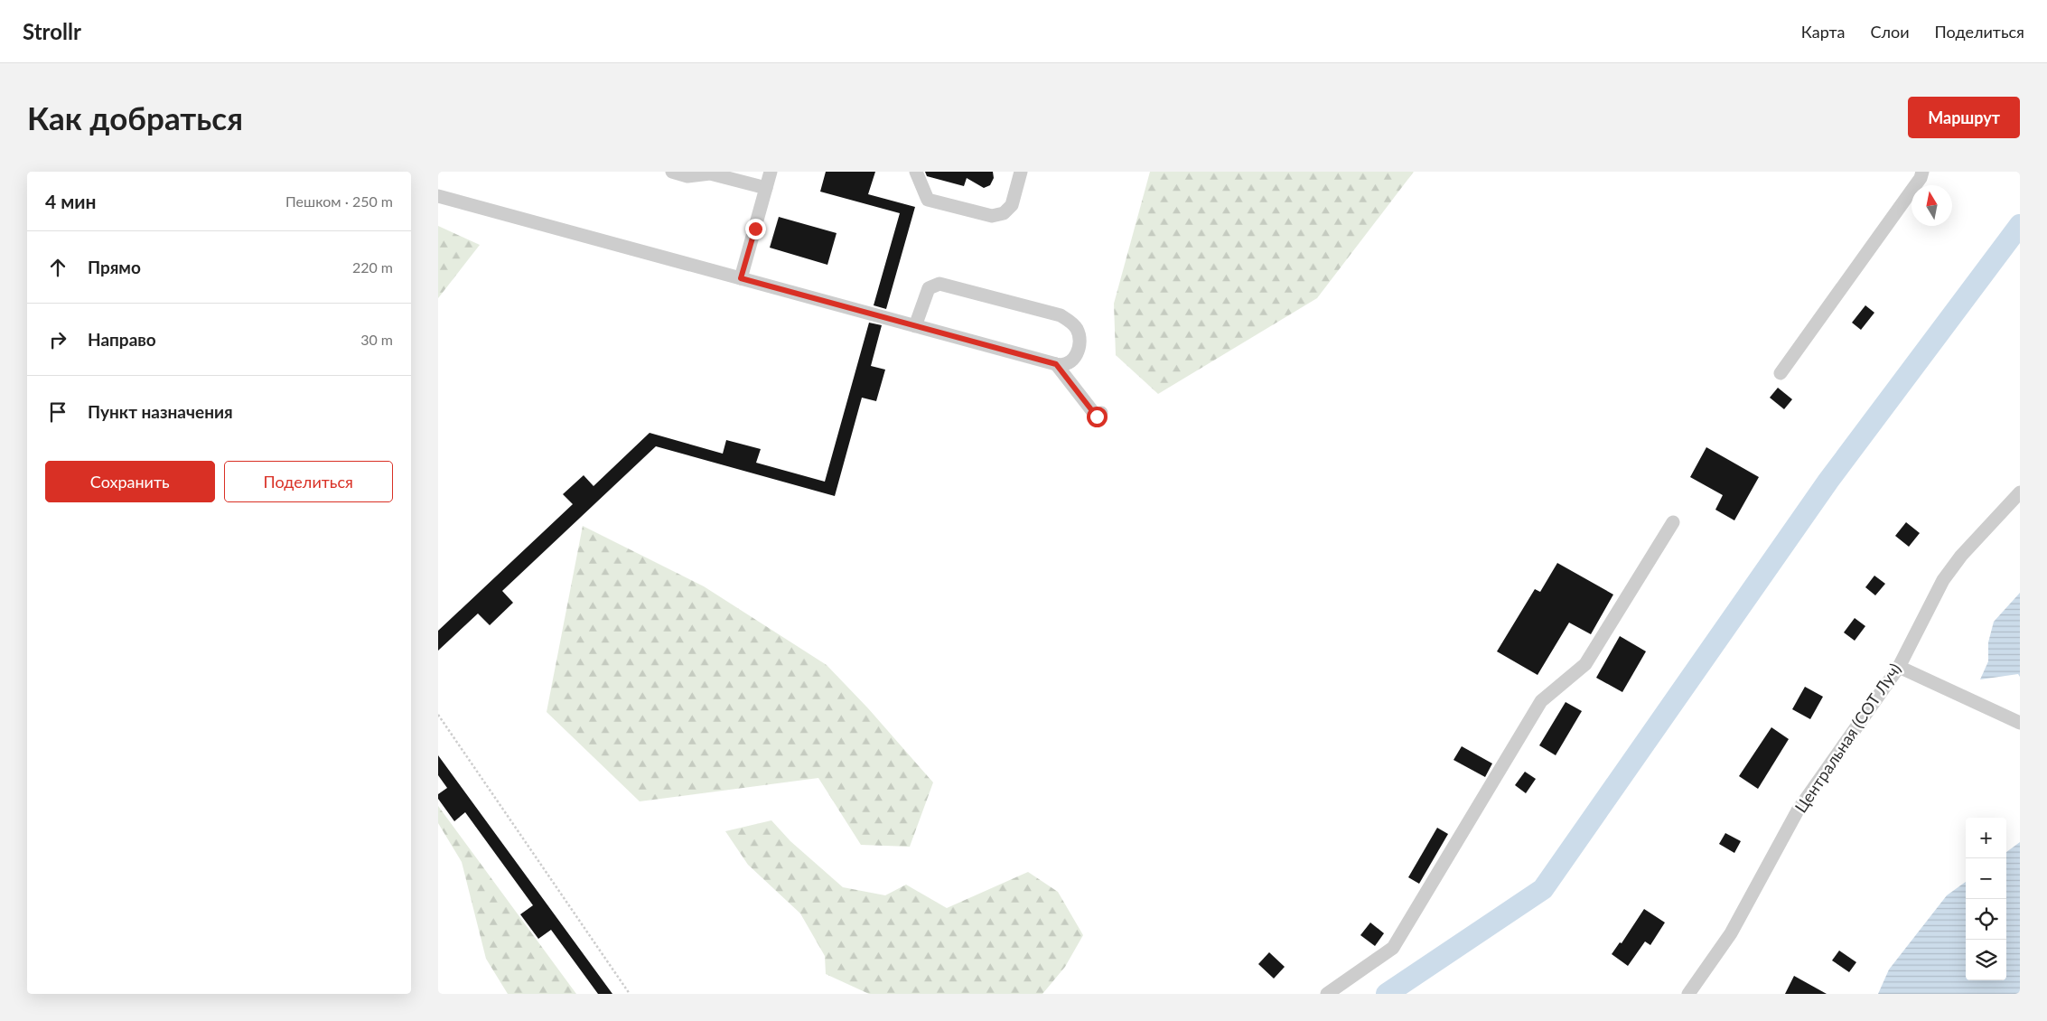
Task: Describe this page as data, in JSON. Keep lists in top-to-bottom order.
{
  "streets": {
    "street": ["Центральная (СОТ Луч)"]
  },
  "north": "top",
  "page": {
    "header": "Strollr",
    "nav": ["Карта", "Слои", "Поделиться"],
    "buttons": [
      "Маршрут",
      ["Сохранить", "Поделиться"]
    ],
    "title": "Как добраться",
    "heading": ["4 мин", "Пешком · 250 m"],
    "list": [
      ["Прямо", "220 m"],
      ["Направо", "30 m"],
      "Пункт назначения"
    ],
    "map_buttons": ["+", "−"]
  }
}
